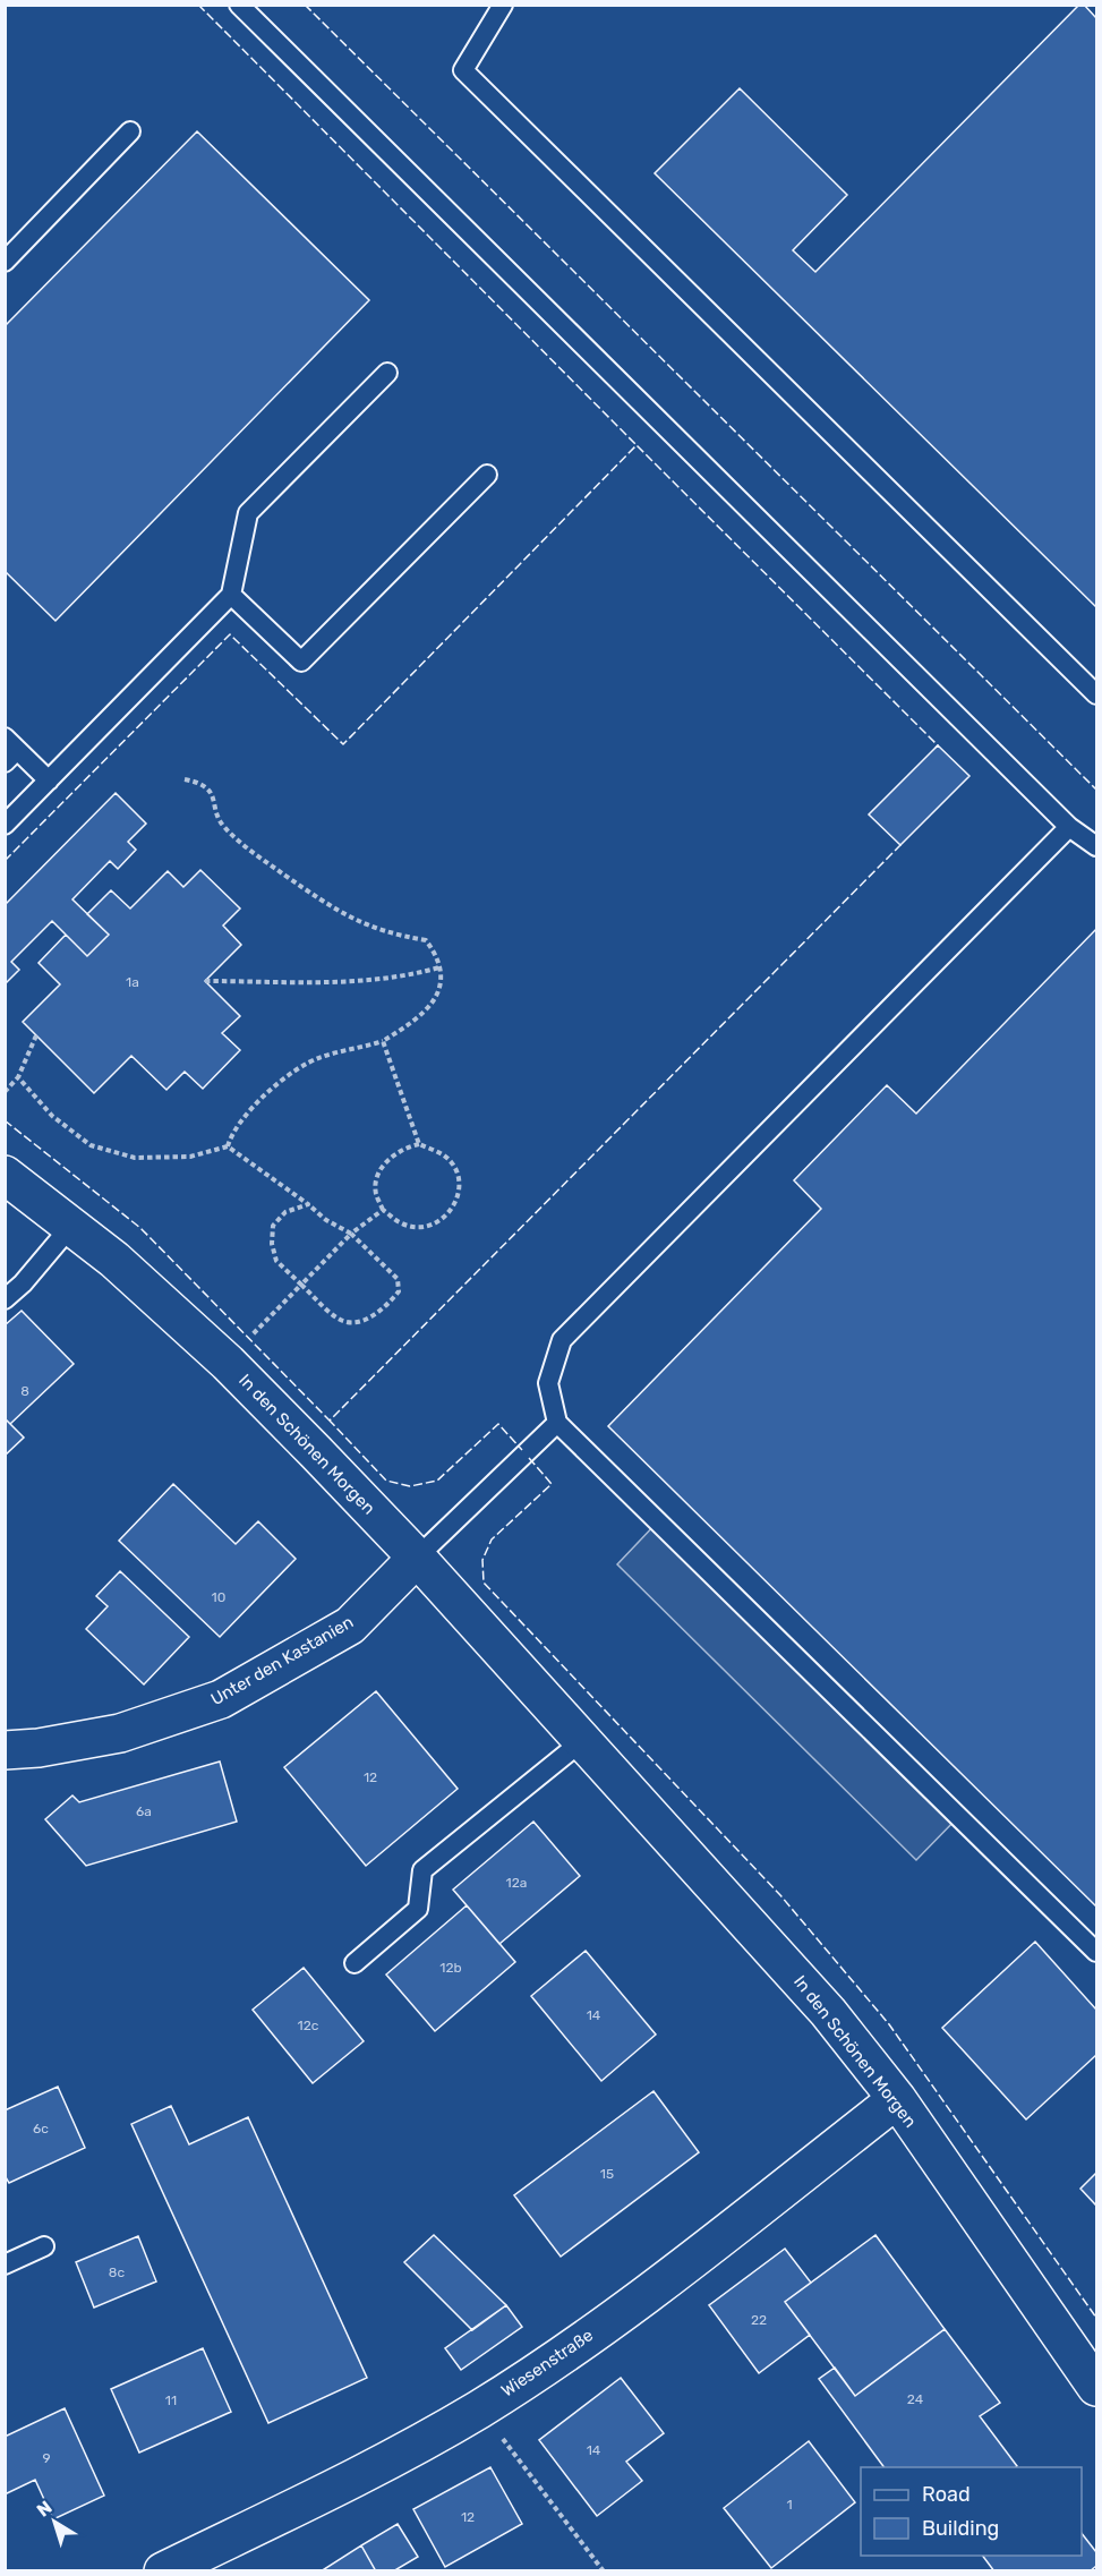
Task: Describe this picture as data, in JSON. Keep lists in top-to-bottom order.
{
  "streets": {
    "street": ["In den Schönen Morgen", "Unter den Kastanien", "Wiesenstraße"]
  },
  "crossings": [
    ["In den Schönen Morgen", "Unter den Kastanien"],
    ["In den Schönen Morgen", "Wiesenstraße"]
  ],
  "house_numbers": [
    "1a",
    "8",
    "10",
    "12",
    "6a",
    "12a",
    "12b",
    "14",
    "12c",
    "6c",
    "15",
    "8c",
    "22",
    "24",
    "11",
    "14",
    "9",
    "1",
    "12"
  ],
  "legend": ["Road", "Building"],
  "north": "top left"
}
